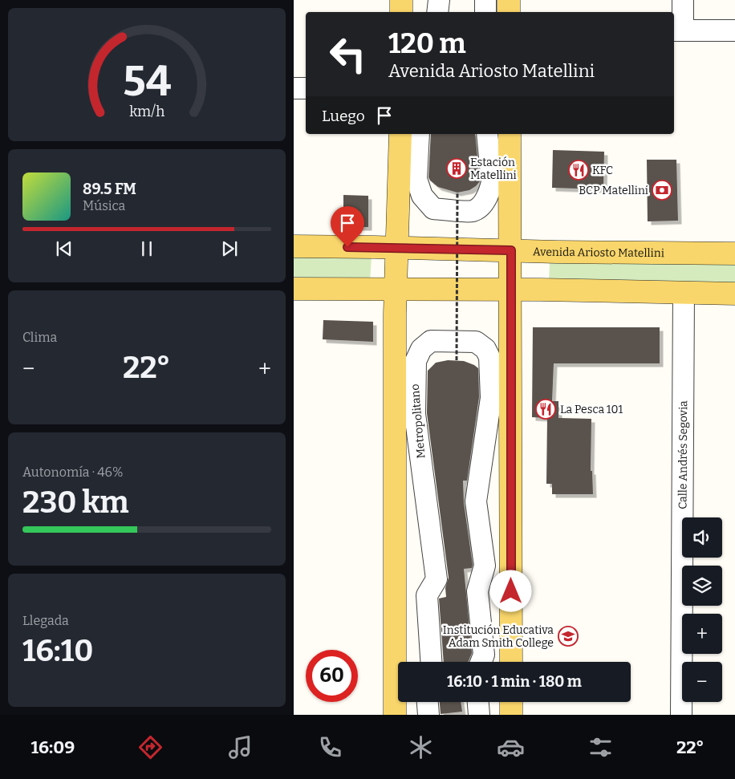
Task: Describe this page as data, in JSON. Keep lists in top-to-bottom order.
{
  "streets": {
    "main road": ["Avenida Ariosto Matellini"],
    "street": ["Metropolitano", "Calle Andrés Segovia"]
  },
  "places": {
    "building": ["Estación Matellini"],
    "restaurant": ["KFC", "La Pesca 101"],
    "bank": ["BCP Matellini"],
    "school or university": ["Institución Educativa Adam Smith College"]
  },
  "page": {
    "turn": ["120 m", "Avenida Ariosto Matellini"],
    "then": "Luego",
    "song": ["89.5 FM", "Música"],
    "tile": [
      "Clima",
      ["Autonomía · 46%", "230 km"],
      ["Llegada", "16:10"]
    ],
    "heat": ["−", "22°", "+"],
    "map_buttons": ["+", "−"],
    "limit": "60",
    "trip": "16:10 · 1 min · 180 m",
    "tabs": ["16:09", "22°"],
    "gauge": ["54", "km/h"]
  }
}
